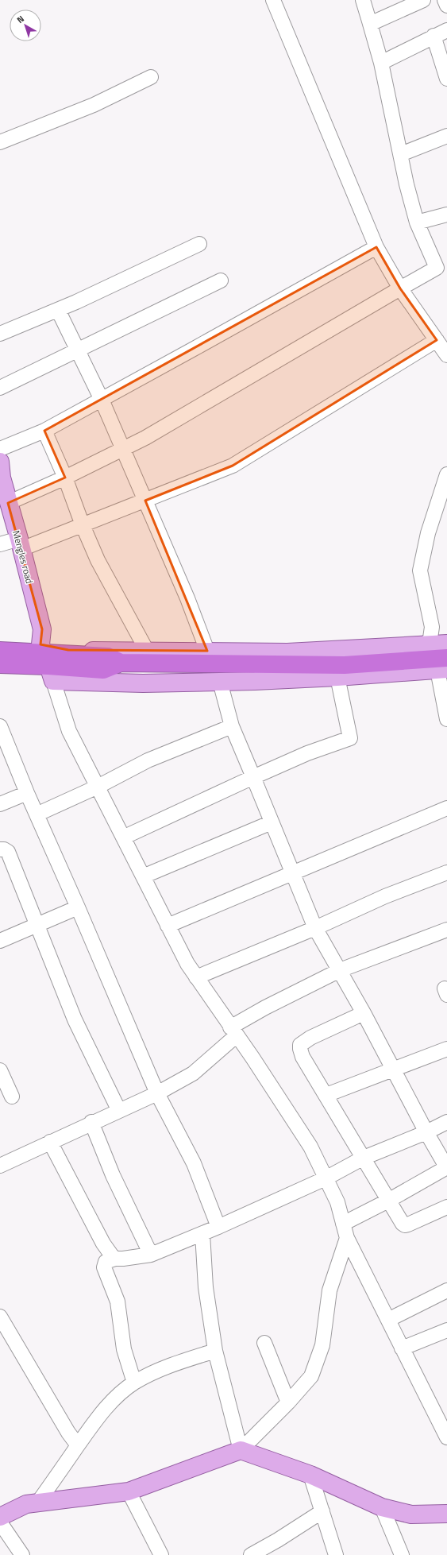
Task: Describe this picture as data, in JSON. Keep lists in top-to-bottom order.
{
  "streets": {
    "main road": ["Mengles road"]
  },
  "north": "top left"
}
